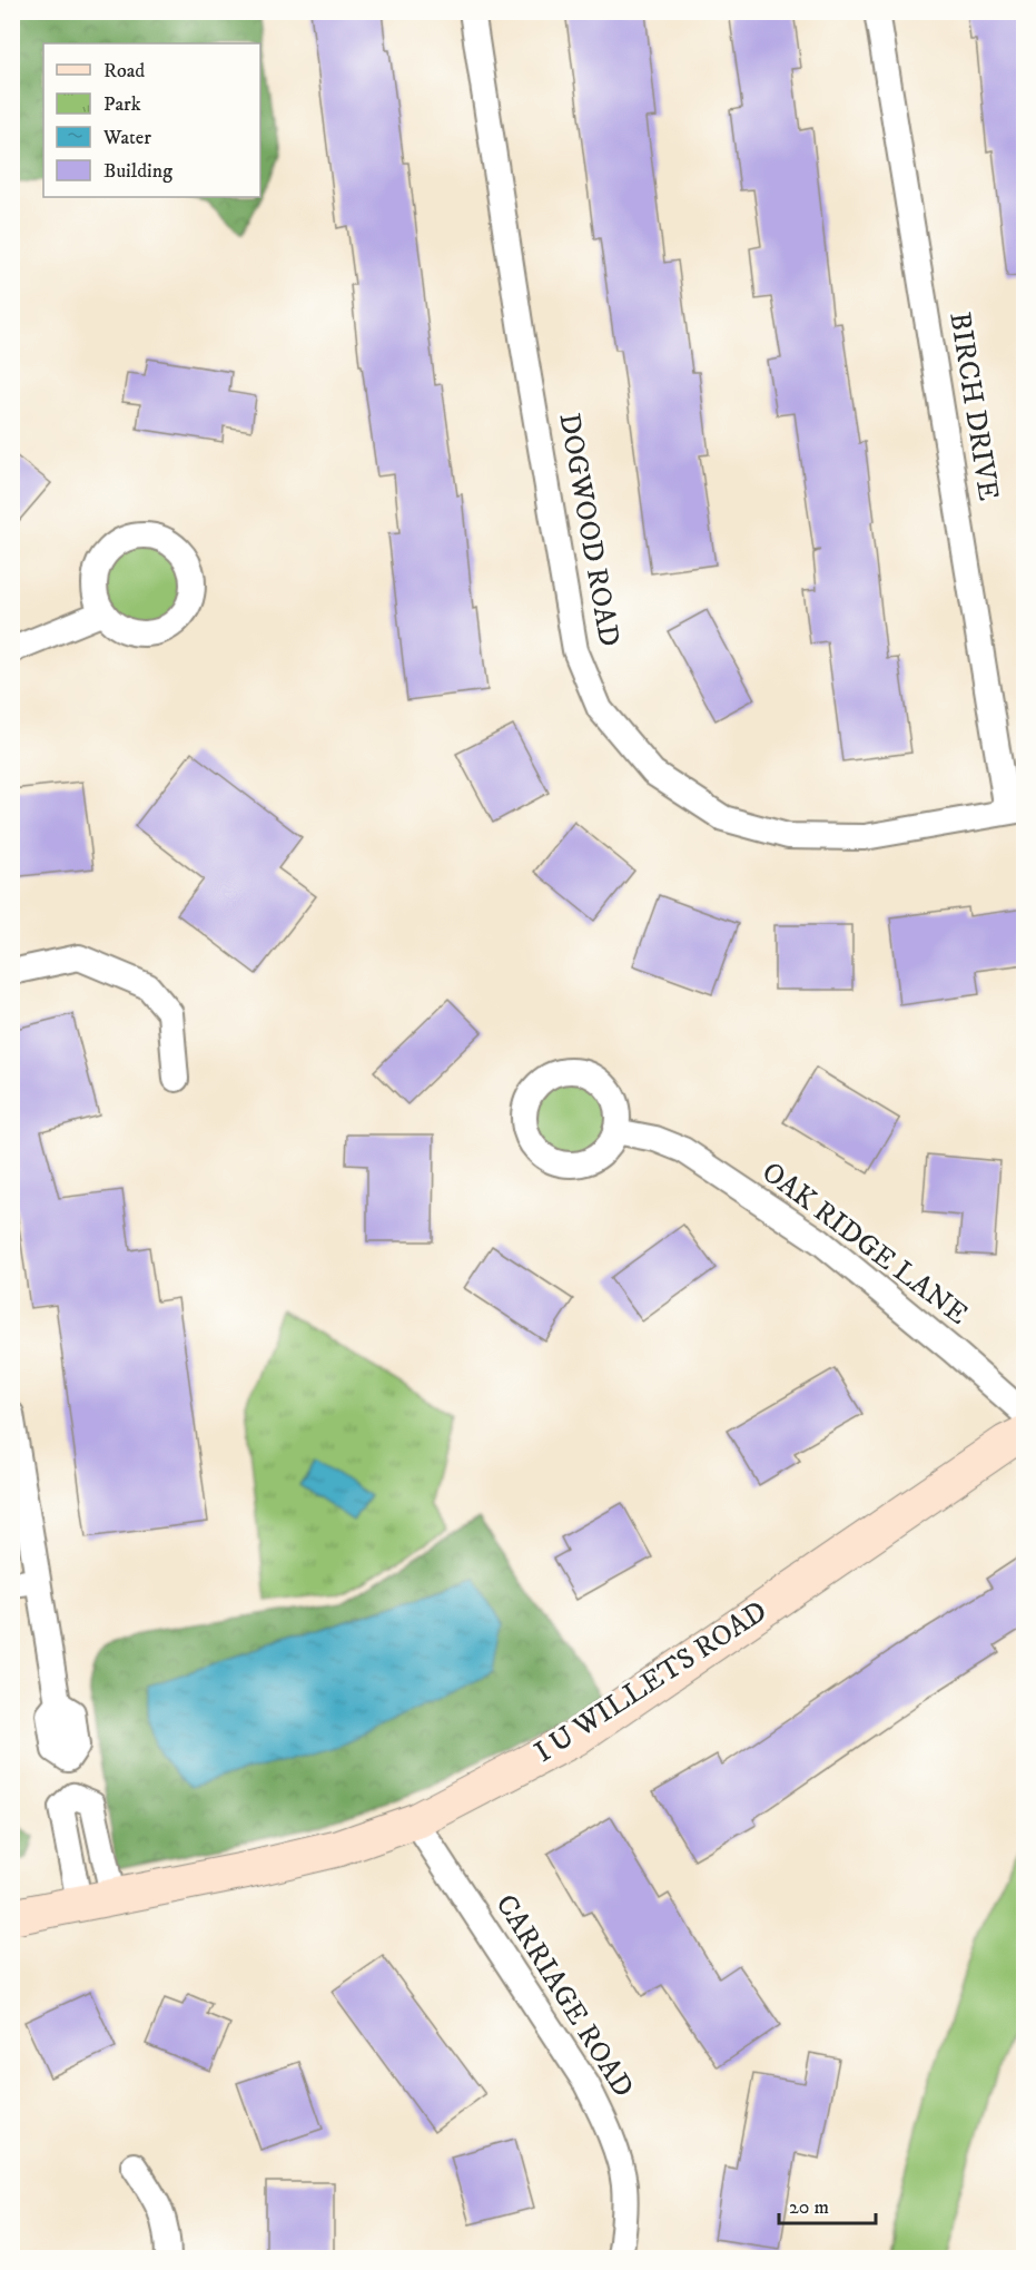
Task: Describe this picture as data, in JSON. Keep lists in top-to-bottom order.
{
  "streets": {
    "main road": ["I U WILLETS ROAD"],
    "street": [
      "BIRCH DRIVE",
      "DOGWOOD ROAD",
      "OAK RIDGE LANE",
      "CARRIAGE ROAD"
    ]
  },
  "crossings": [
    ["BIRCH DRIVE", "DOGWOOD ROAD"],
    ["I U WILLETS ROAD", "CARRIAGE ROAD"]
  ],
  "legend": [
    "Road",
    "Park",
    "Water",
    "Building"
  ],
  "scale_bar": "20 m"
}
